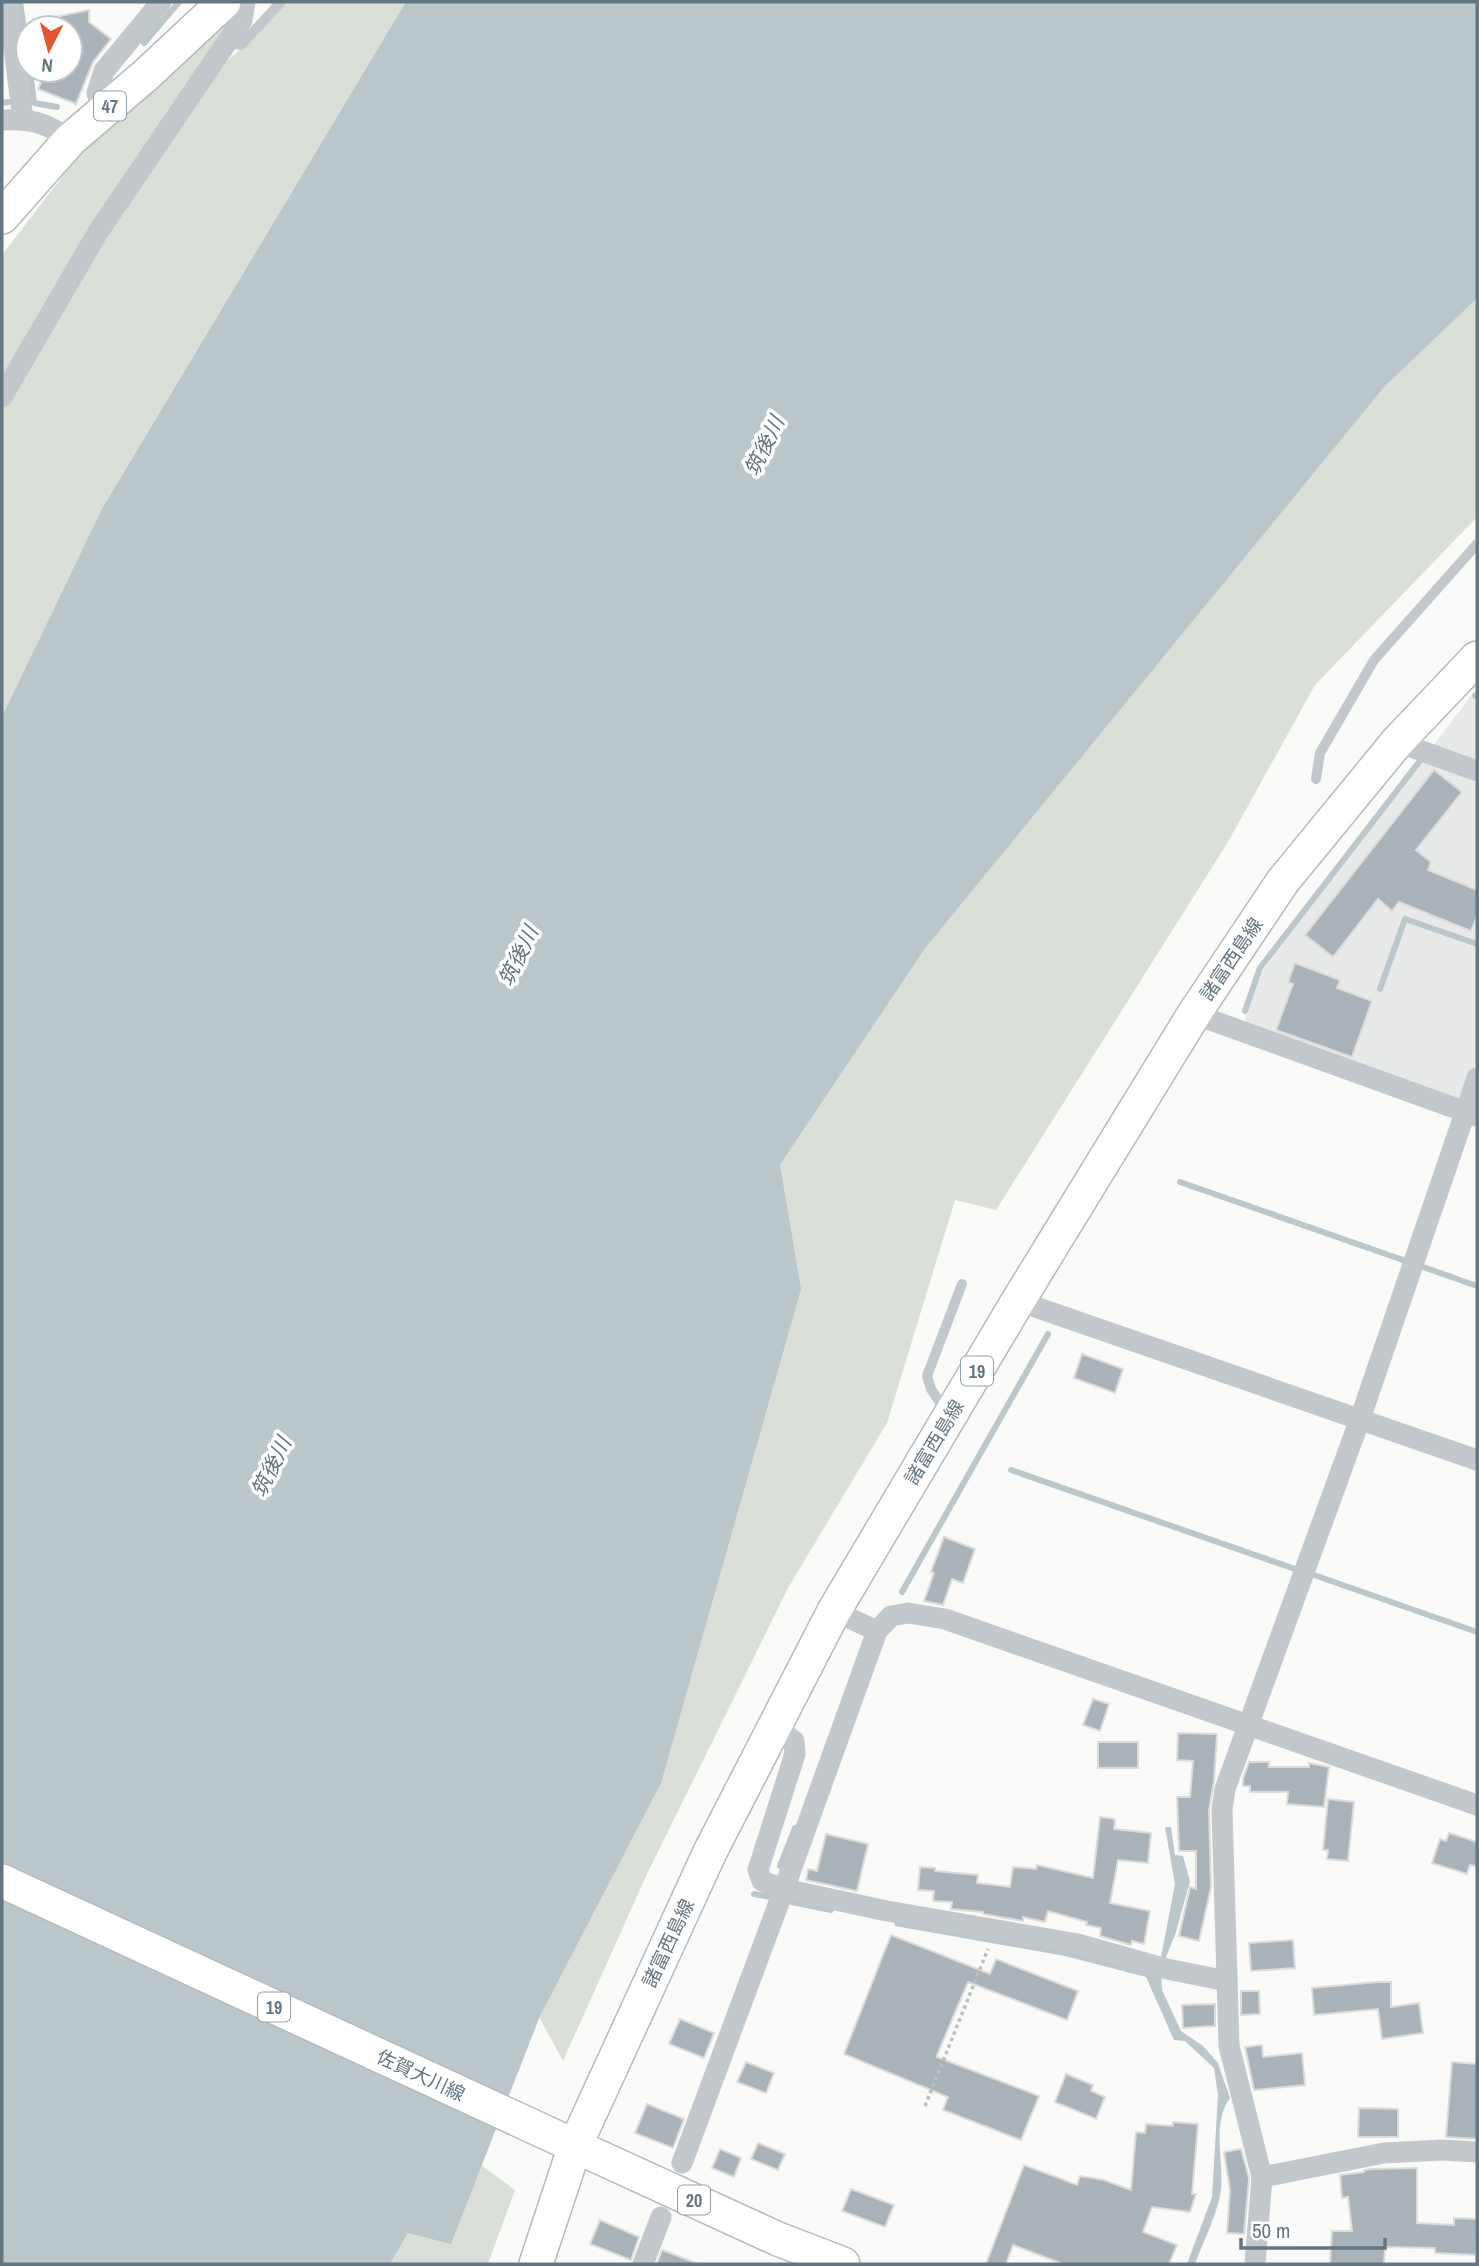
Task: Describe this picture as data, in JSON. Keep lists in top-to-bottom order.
{
  "streets": {
    "main road": [
      "47",
      "諸富西島線",
      "19",
      "佐賀大川線",
      "20"
    ]
  },
  "crossings": [
    ["諸富西島線", "佐賀大川線"]
  ],
  "water": ["筑後川"],
  "scale_bar": "50 m",
  "north": "bottom"
}
